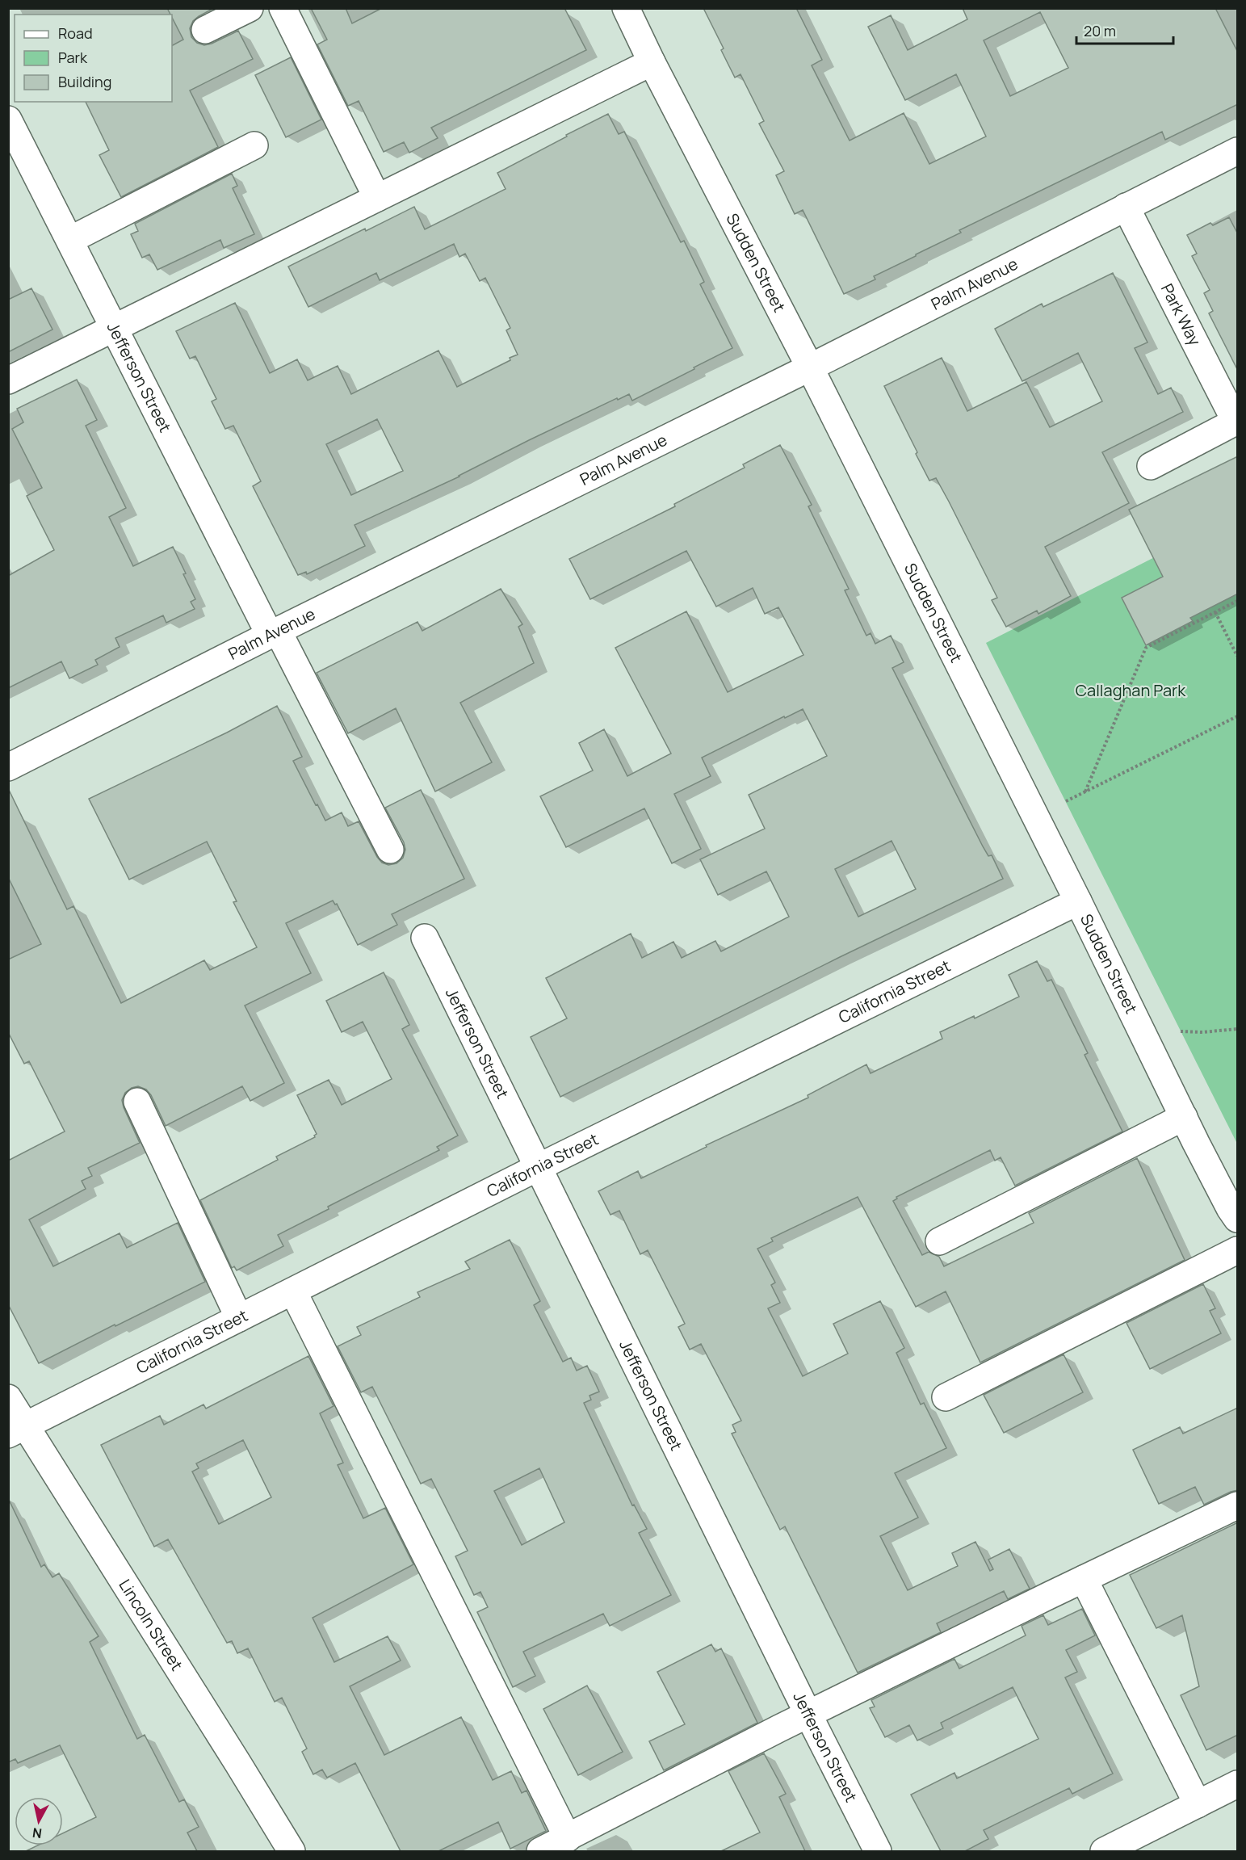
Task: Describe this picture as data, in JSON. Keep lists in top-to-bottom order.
{
  "streets": {
    "street": [
      "Sudden Street",
      "Palm Avenue",
      "Park Way",
      "Jefferson Street",
      "California Street",
      "Lincoln Street"
    ]
  },
  "crossings": [
    ["Sudden Street", "Palm Avenue"],
    ["Sudden Street", "California Street"],
    ["Palm Avenue", "Park Way"],
    ["Palm Avenue", "Jefferson Street"],
    ["Jefferson Street", "California Street"],
    ["California Street", "Lincoln Street"]
  ],
  "parks": ["Callaghan Park"],
  "legend": ["Road", "Park", "Building"],
  "scale_bar": "20 m",
  "north": "bottom"
}
